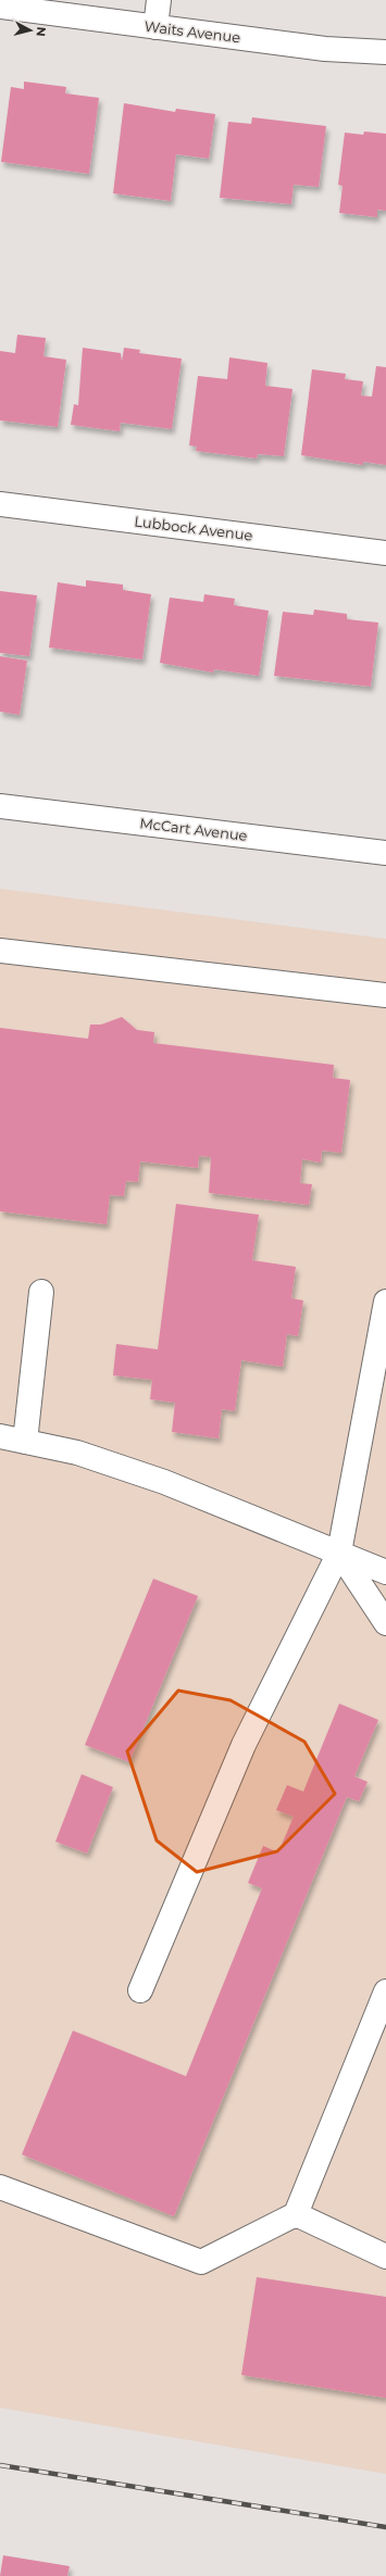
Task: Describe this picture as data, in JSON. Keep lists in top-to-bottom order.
{
  "streets": {
    "street": ["Waits Avenue", "Lubbock Avenue", "McCart Avenue"]
  },
  "north": "right"
}
